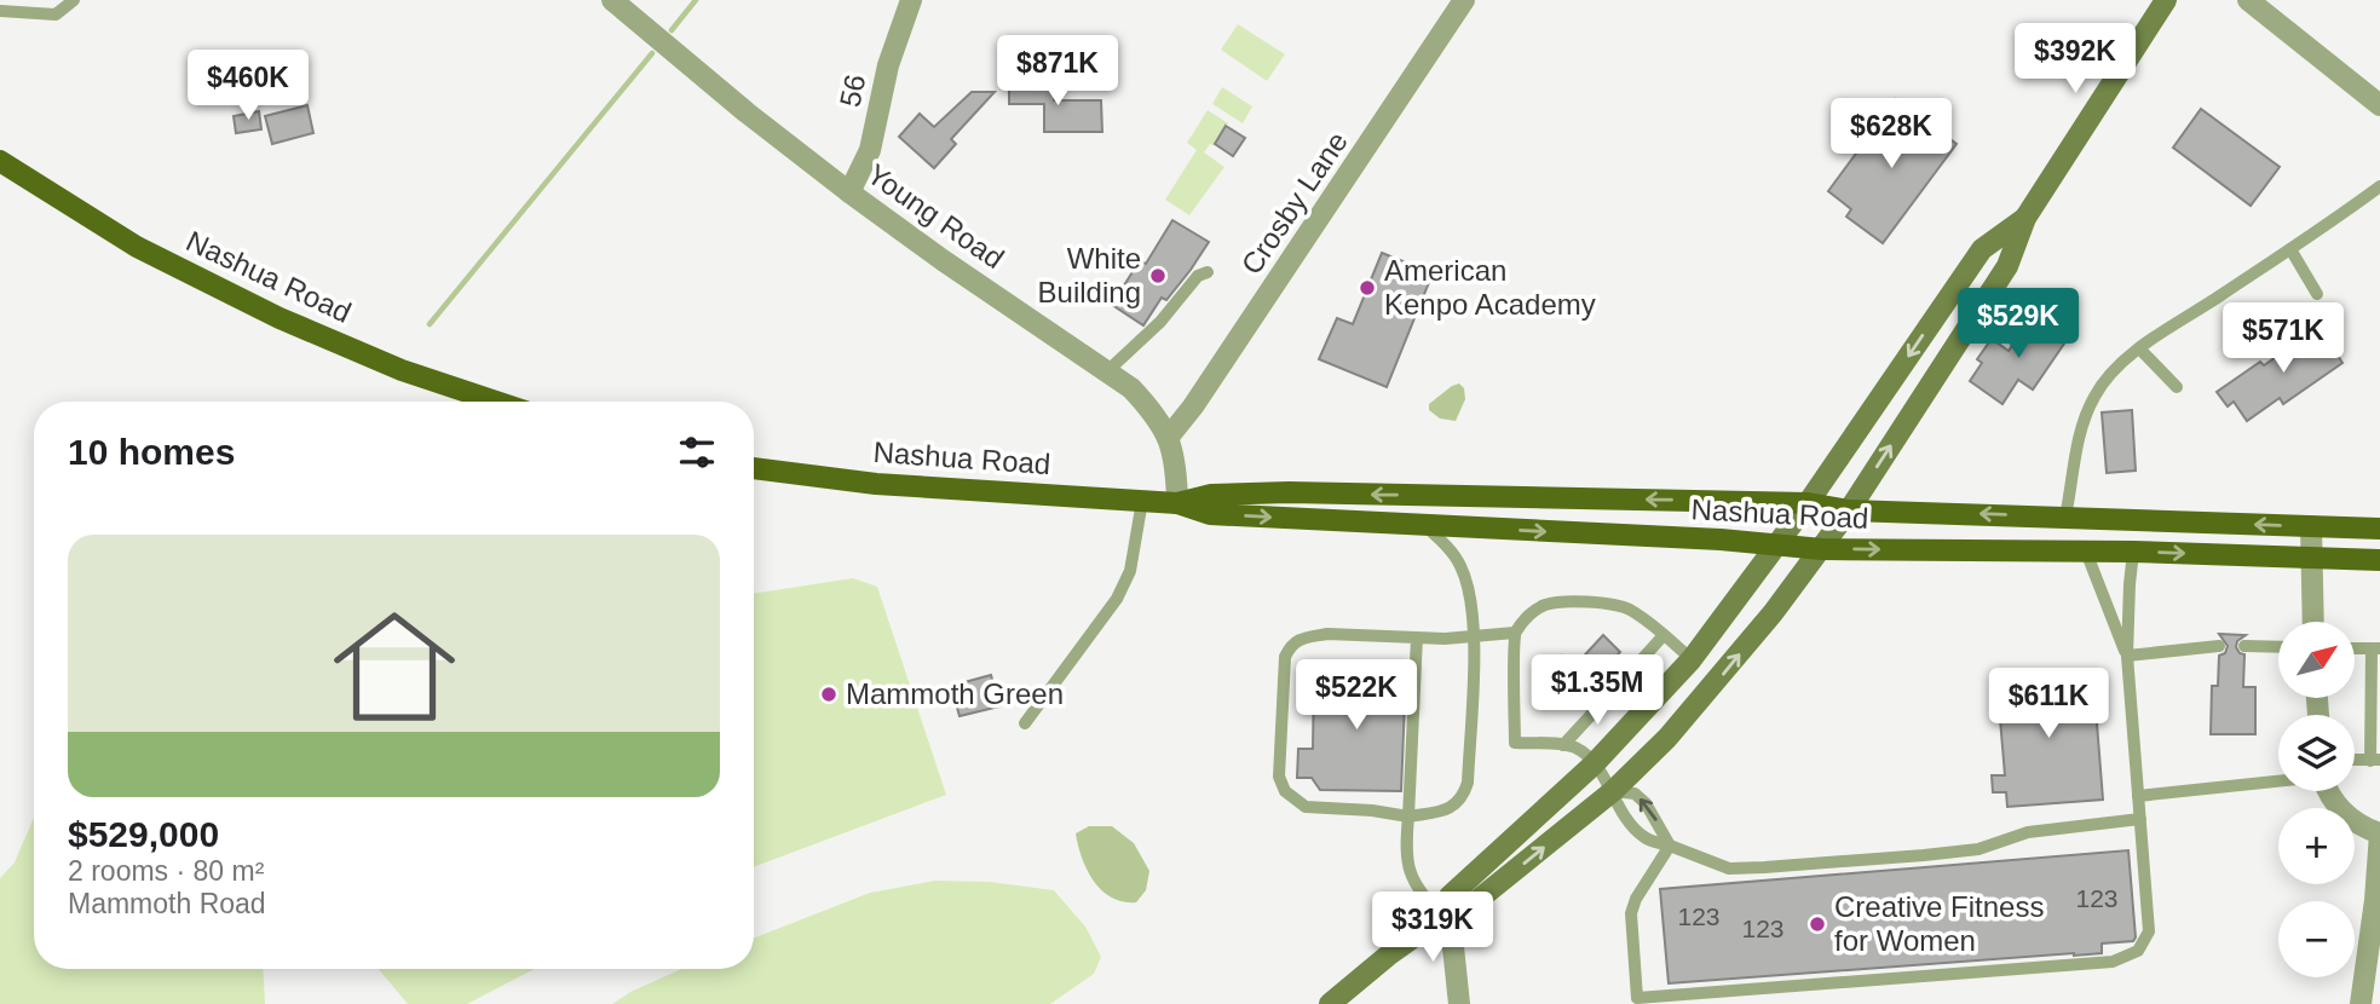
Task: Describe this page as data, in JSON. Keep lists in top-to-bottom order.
{
  "streets": {
    "main road": ["Nashua Road"],
    "street": ["56", "Crosby Lane", "Young Road"]
  },
  "crossings": [
    ["56", "Young Road"],
    ["Crosby Lane", "Young Road"],
    ["Young Road", "Nashua Road"]
  ],
  "places": [
    "White Building",
    "American Kenpo Academy",
    "Mammoth Green",
    "Creative Fitness for Women"
  ],
  "house_numbers": ["123", "123", "123"],
  "north": "top right",
  "page": {
    "price": [
      "$392K",
      "$871K",
      "$460K",
      "$628K",
      "$529K",
      "$571K",
      "$1.35M",
      "$522K",
      "$611K",
      "$319K"
    ],
    "heading": "10 homes",
    "list": [
      {
        "name": "$529,000",
        "note": "2 rooms · 80 m² · Mammoth Road"
      }
    ],
    "map_buttons": ["+", "−"]
  }
}
